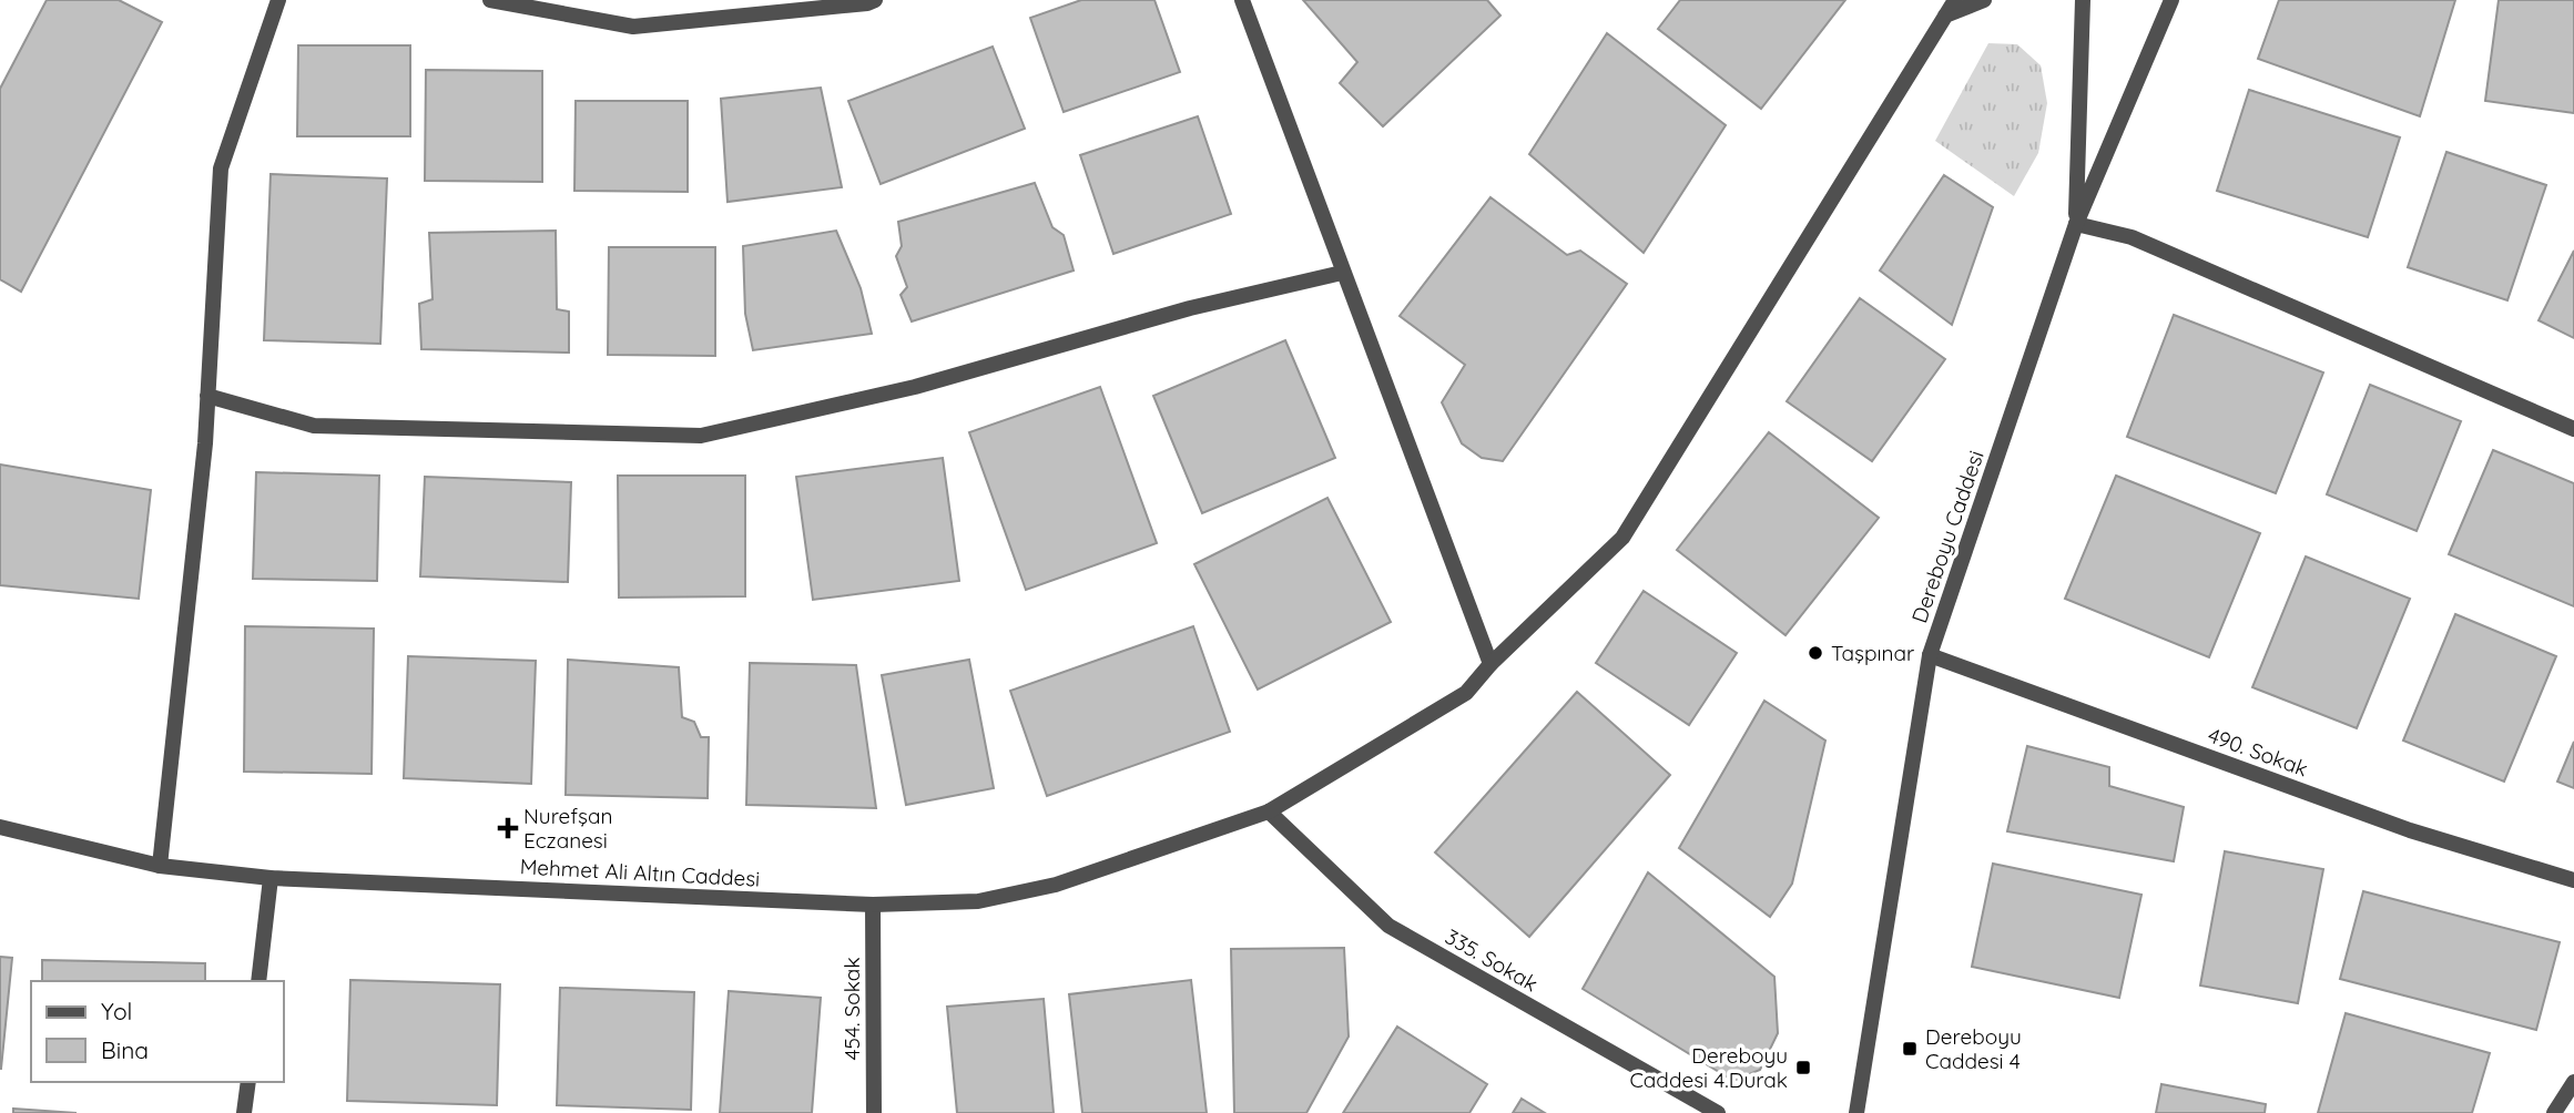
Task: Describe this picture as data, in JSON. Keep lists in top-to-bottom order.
{
  "streets": {
    "street": [
      "Dereboyu Caddesi",
      "490. Sokak",
      "Mehmet Ali Altın Caddesi",
      "335. Sokak",
      "454. Sokak"
    ]
  },
  "crossings": [
    ["Dereboyu Caddesi", "490. Sokak"],
    ["Mehmet Ali Altın Caddesi", "335. Sokak"],
    ["Mehmet Ali Altın Caddesi", "454. Sokak"]
  ],
  "places": {
    "other": ["Taşpınar"],
    "health": ["Nurefşan Eczanesi"],
    "transit": ["Dereboyu Caddesi 4", "Dereboyu Caddesi 4.Durak"]
  },
  "legend": ["Yol", "Bina"]
}
